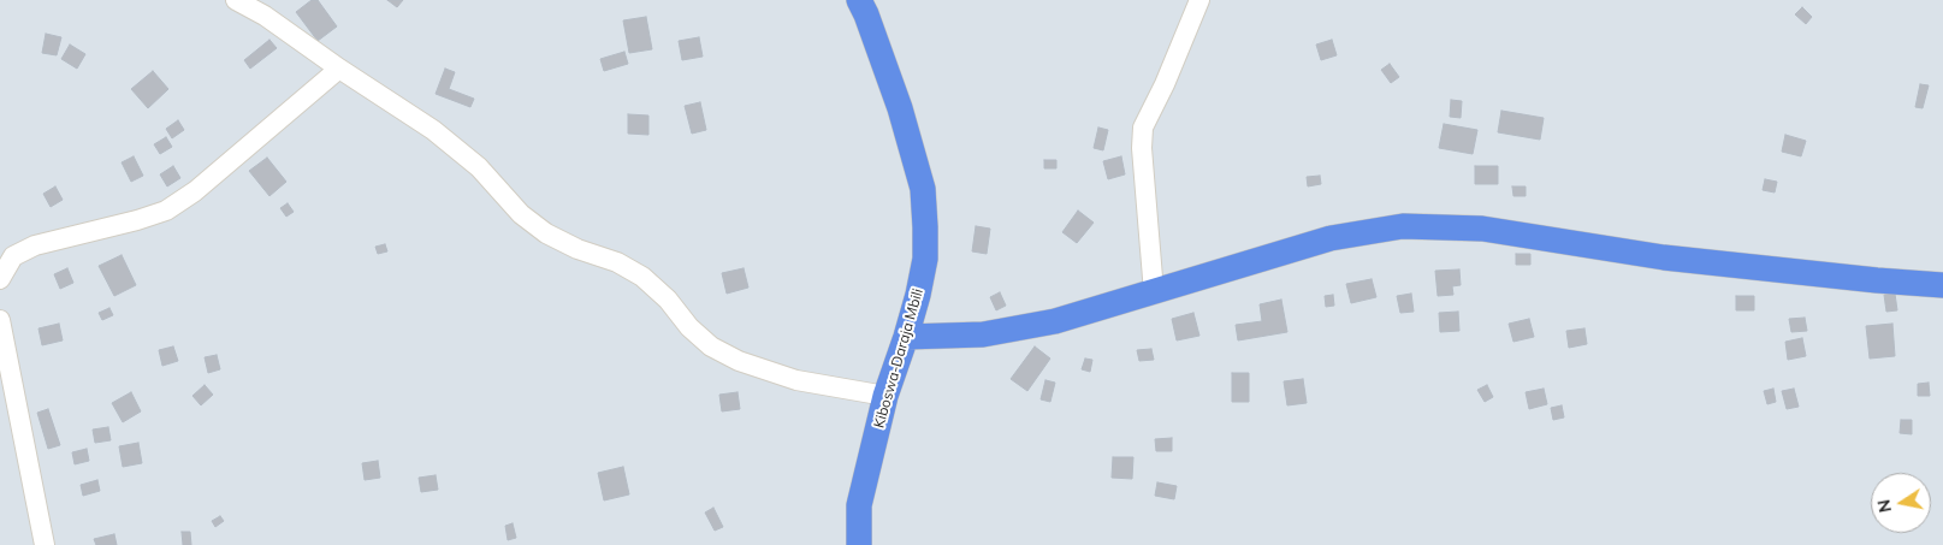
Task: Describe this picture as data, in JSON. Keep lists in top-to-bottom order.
{
  "streets": {
    "main road": ["Kiboswa-Daraja Mbili"]
  },
  "north": "left"
}
